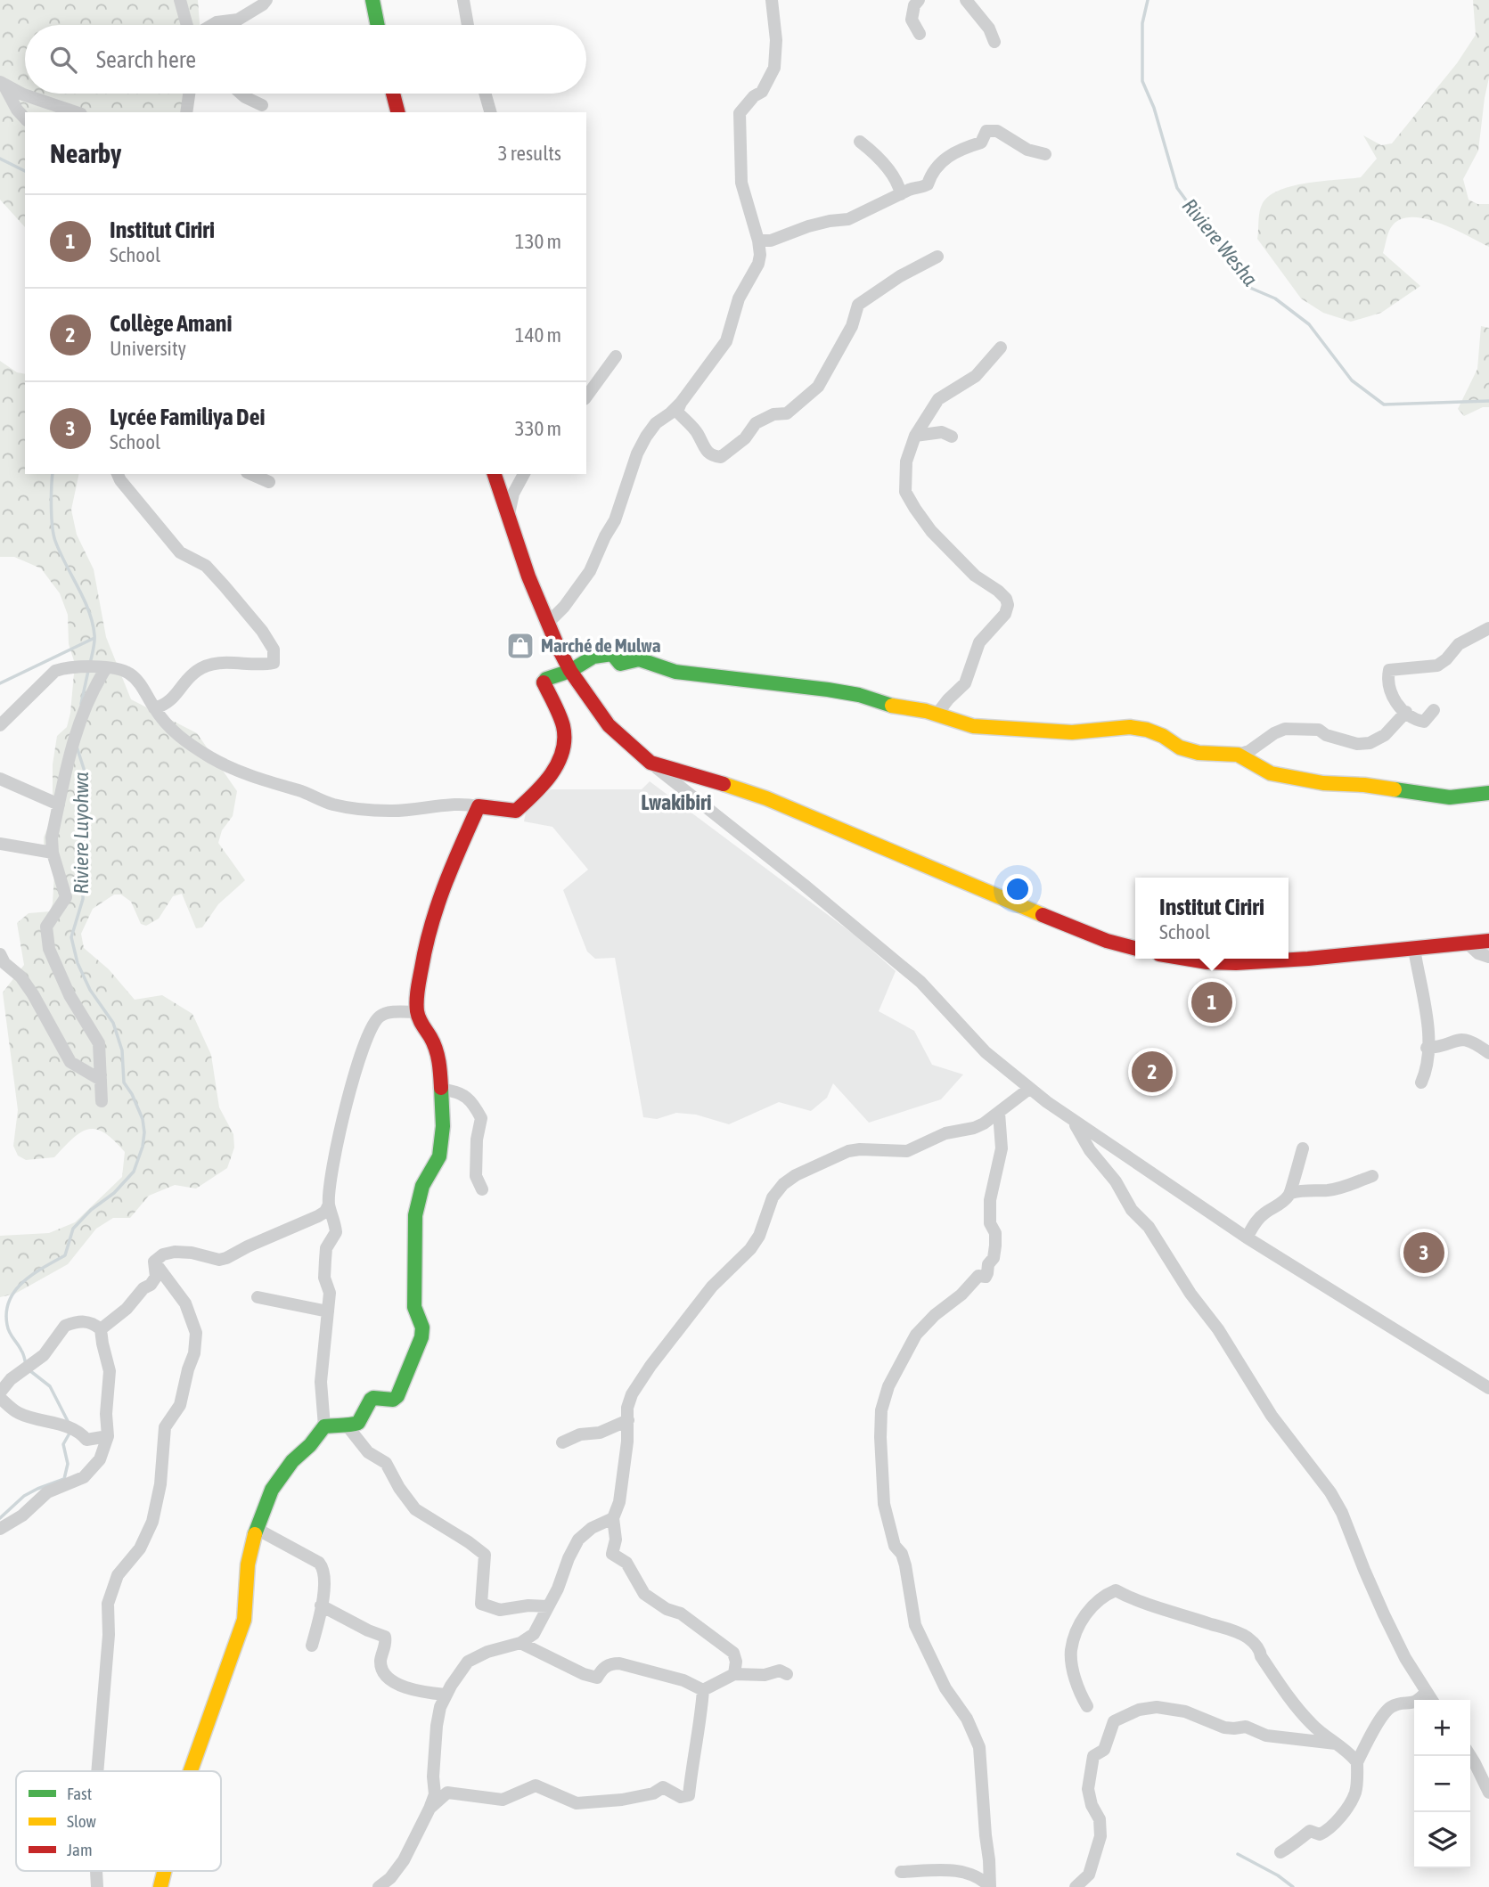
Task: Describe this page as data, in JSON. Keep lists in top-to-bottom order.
{
  "districts": ["Lwakibiri"],
  "water": ["Riviere Wesha", "Riviere Luyohwa"],
  "places": {
    "shop": ["Marché de Mulwa"]
  },
  "legend": ["Fast", "Slow", "Jam"],
  "page": {
    "search": "Search here",
    "heading": ["Nearby", "3 results"],
    "list": [
      {
        "mark": "1",
        "name": "Institut Ciriri",
        "note": "School",
        "value": "130 m"
      },
      {
        "mark": "2",
        "name": "Collège Amani",
        "note": "University",
        "value": "140 m"
      },
      {
        "mark": "3",
        "name": "Lycée Familiya Dei",
        "note": "School",
        "value": "330 m"
      }
    ],
    "popup": ["Institut Ciriri", "School"],
    "pins": ["1", "2", "3"],
    "map_buttons": ["+", "−"]
  }
}
